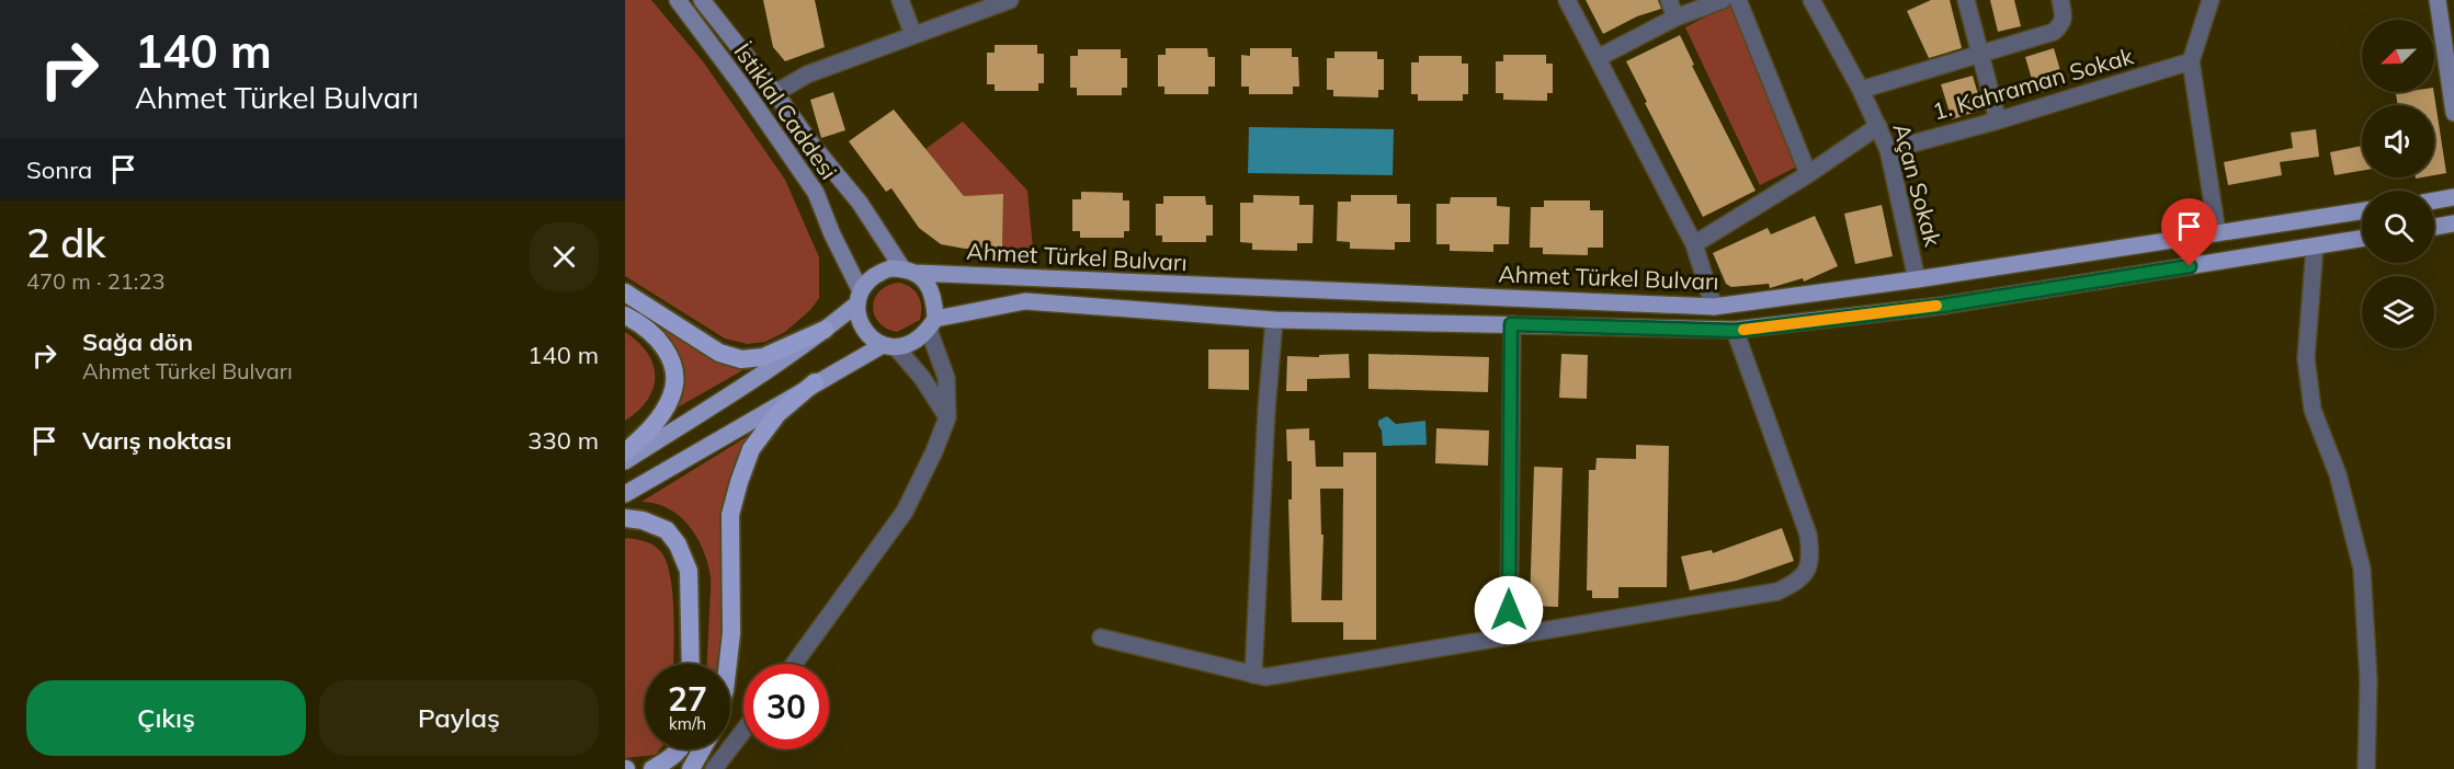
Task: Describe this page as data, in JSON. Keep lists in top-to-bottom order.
{
  "streets": {
    "main road": ["İstiklal Caddesi", "Ahmet Türkel Bulvarı"],
    "street": ["1. Kahraman Sokak", "Açan Sokak"]
  },
  "crossings": [
    ["1. Kahraman Sokak", "Açan Sokak"],
    ["İstiklal Caddesi", "Ahmet Türkel Bulvarı"],
    ["Açan Sokak", "Ahmet Türkel Bulvarı"]
  ],
  "north": "bottom left",
  "page": {
    "turn": ["140 m", "Ahmet Türkel Bulvarı"],
    "then": "Sonra",
    "heading": ["2 dk", "470 m · 21:23"],
    "list": [
      {
        "name": "Sağa dön",
        "note": "Ahmet Türkel Bulvarı",
        "value": "140 m"
      },
      {
        "name": "Varış noktası",
        "value": "330 m"
      }
    ],
    "speed": "27 km/h",
    "limit": "30",
    "buttons": ["Çıkış", "Paylaş"]
  }
}
